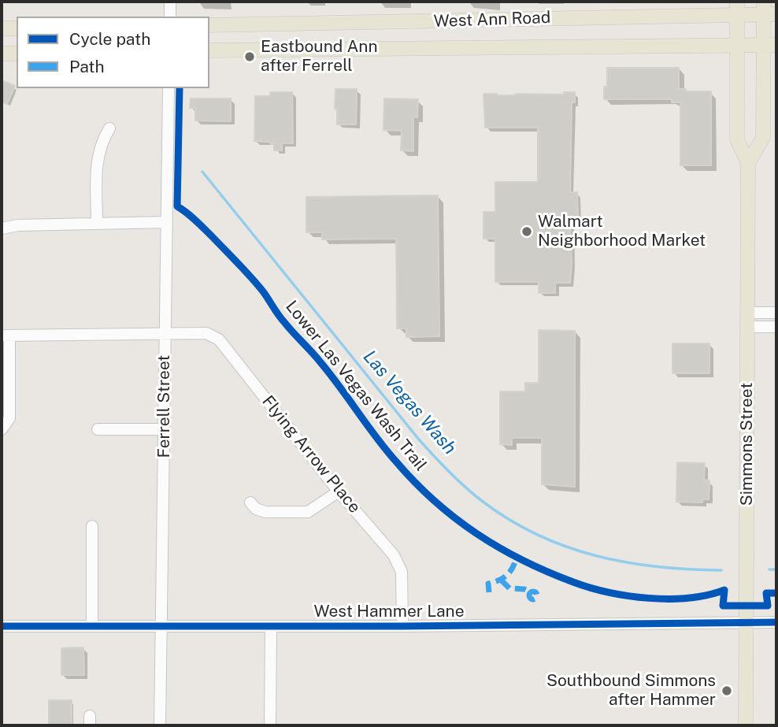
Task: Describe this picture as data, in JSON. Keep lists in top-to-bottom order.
{
  "streets": {
    "main road": ["West Ann Road", "Simmons Street"],
    "street": ["Ferrell Street", "Flying Arrow Place", "West Hammer Lane"],
    "cycle path": ["Lower Las Vegas Wash Trail"]
  },
  "crossings": [
    ["West Ann Road", "Simmons Street"],
    ["Ferrell Street", "Flying Arrow Place"],
    ["Ferrell Street", "West Hammer Lane"],
    ["Simmons Street", "West Hammer Lane"],
    ["Flying Arrow Place", "West Hammer Lane"]
  ],
  "water": ["Las Vegas Wash"],
  "places": ["Eastbound Ann after Ferrell", "Walmart Neighborhood Market", "Southbound Simmons after Hammer"],
  "legend": ["Cycle path", "Path"]
}
